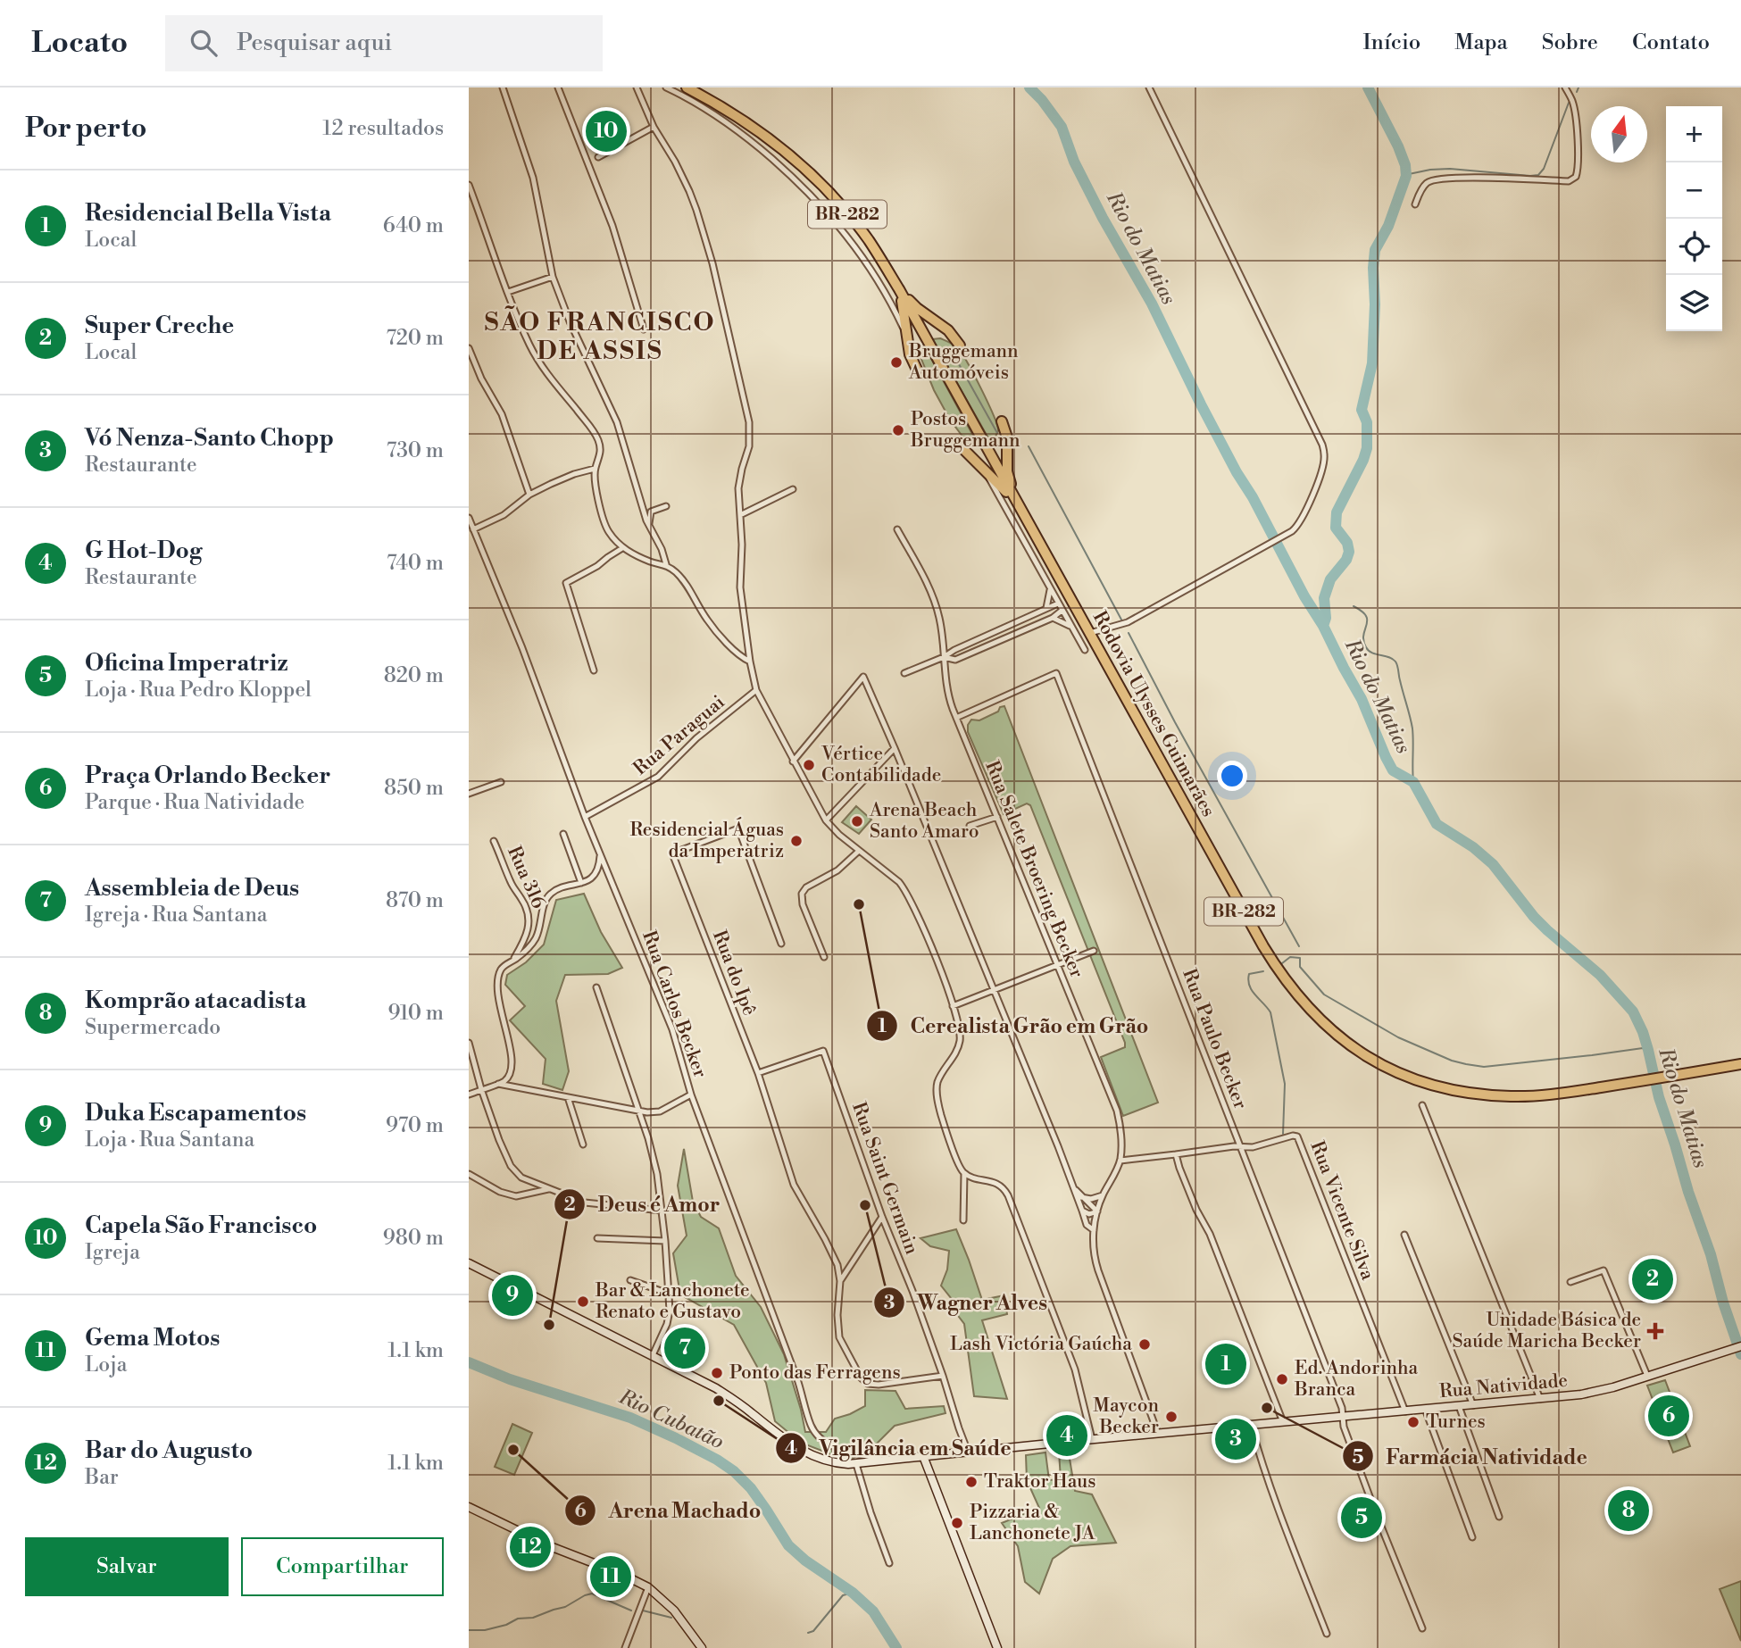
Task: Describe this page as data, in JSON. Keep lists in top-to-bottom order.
{
  "streets": {
    "highway": ["BR-282", "Rodovia Ulysses Guimarães"],
    "main road": ["Rua Natividade"],
    "street": [
      "Rua Paraguai",
      "Rua Salete Broering Becker",
      "Rua 316",
      "Rua do Ipê",
      "Rua Carlos Becker",
      "Rua Paulo Becker",
      "Rua Saint Germain",
      "Rua Vicente Silva"
    ]
  },
  "crossings": [
    ["Rua Paraguai", "Rua Carlos Becker"],
    ["Rua Salete Broering Becker", "Rua Paulo Becker"],
    ["Rua Salete Broering Becker", "Rua Vicente Silva"],
    ["Rua Salete Broering Becker", "Rua Natividade"],
    ["Rua do Ipê", "Rua Saint Germain"],
    ["Rua Carlos Becker", "Rua Natividade"],
    ["Rua Paulo Becker", "Rua Vicente Silva"],
    ["Rua Paulo Becker", "Rua Natividade"],
    ["Rua Saint Germain", "Rua Natividade"],
    ["Rua Vicente Silva", "Rua Natividade"]
  ],
  "districts": ["SÃO FRANCISCO DE ASSIS"],
  "water": ["Rio do Matias", "Rio Cubatão"],
  "places": {
    "other": [
      "Bruggemann Automóveis",
      "Postos Bruggemann",
      "Vértice Contabilidade",
      "Arena Beach Santo Amaro",
      "Residencial Águas da Imperatriz",
      "Cerealista Grão em Grão",
      "Wagner Alves",
      "Bar & Lanchonete Renato e Gustavo",
      "Deus é Amor",
      "Lash Victória Gaúcha",
      "Ponto das Ferragens",
      "Ed. Andorinha Branca",
      "Vigilância em Saúde",
      "Farmácia Natividade",
      "Maycon Becker",
      "Turnes",
      "Arena Machado",
      "Traktor Haus",
      "Pizzaria & Lanchonete JA"
    ],
    "health": ["Unidade Básica de Saúde Maricha Becker"]
  },
  "north": "top",
  "page": {
    "header": "Locato",
    "search": "Pesquisar aqui",
    "nav": [
      "Início",
      "Mapa",
      "Sobre",
      "Contato"
    ],
    "heading": ["Por perto", "12 resultados"],
    "map_buttons": ["+", "−"],
    "pins": [
      "10",
      "2",
      "9",
      "7",
      "1",
      "6",
      "4",
      "3",
      "8",
      "5",
      "12",
      "11"
    ],
    "list": [
      {
        "mark": "1",
        "name": "Residencial Bella Vista",
        "note": "Local",
        "value": "640 m"
      },
      {
        "mark": "2",
        "name": "Super Creche",
        "note": "Local",
        "value": "720 m"
      },
      {
        "mark": "3",
        "name": "Vó Nenza-Santo Chopp",
        "note": "Restaurante",
        "value": "730 m"
      },
      {
        "mark": "4",
        "name": "G Hot-Dog",
        "note": "Restaurante",
        "value": "740 m"
      },
      {
        "mark": "5",
        "name": "Oficina Imperatriz",
        "note": "Loja · Rua Pedro Kloppel",
        "value": "820 m"
      },
      {
        "mark": "6",
        "name": "Praça Orlando Becker",
        "note": "Parque · Rua Natividade",
        "value": "850 m"
      },
      {
        "mark": "7",
        "name": "Assembleia de Deus",
        "note": "Igreja · Rua Santana",
        "value": "870 m"
      },
      {
        "mark": "8",
        "name": "Komprão atacadista",
        "note": "Supermercado",
        "value": "910 m"
      },
      {
        "mark": "9",
        "name": "Duka Escapamentos",
        "note": "Loja · Rua Santana",
        "value": "970 m"
      },
      {
        "mark": "10",
        "name": "Capela São Francisco",
        "note": "Igreja",
        "value": "980 m"
      },
      {
        "mark": "11",
        "name": "Gema Motos",
        "note": "Loja",
        "value": "1.1 km"
      },
      {
        "mark": "12",
        "name": "Bar do Augusto",
        "note": "Bar",
        "value": "1.1 km"
      }
    ],
    "buttons": ["Salvar", "Compartilhar"]
  }
}
